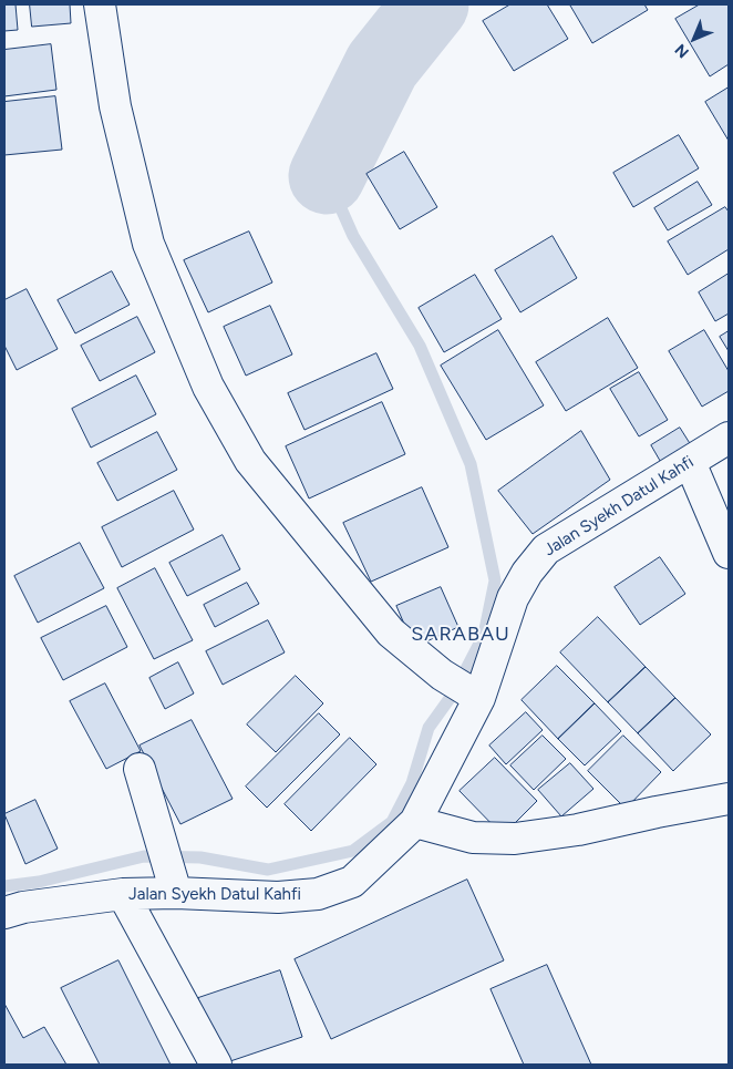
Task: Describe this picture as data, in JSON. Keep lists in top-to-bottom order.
{
  "streets": {
    "street": ["Jalan Syekh Datul Kahfi"]
  },
  "districts": ["SARABAU"],
  "north": "bottom left"
}
